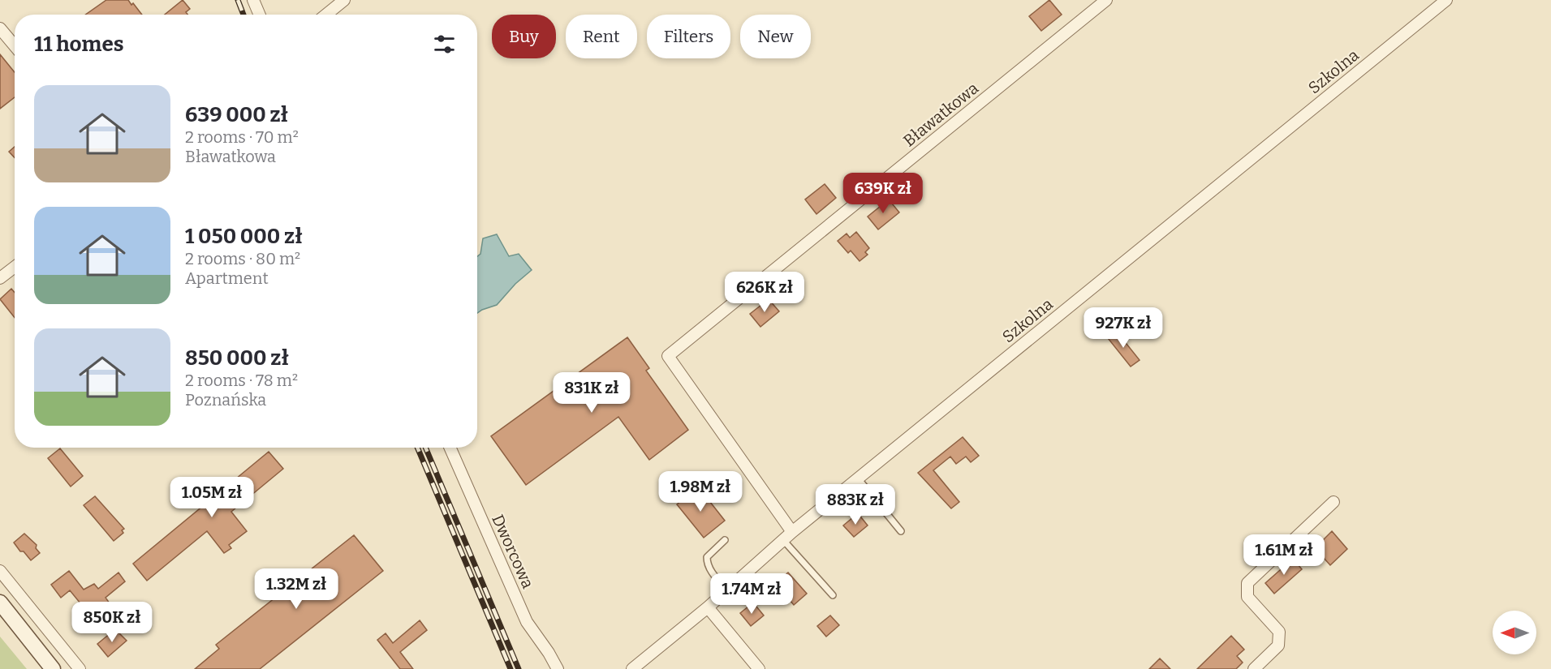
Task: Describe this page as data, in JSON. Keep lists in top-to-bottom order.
{
  "streets": {
    "street": ["Szkolna", "Bławatkowa", "Dworcowa"]
  },
  "crossings": [
    ["Szkolna", "Bławatkowa"]
  ],
  "north": "left",
  "page": {
    "chip": [
      "Buy",
      "Rent",
      "Filters",
      "New"
    ],
    "heading": "11 homes",
    "list": [
      {
        "name": "639 000 zł",
        "note": "2 rooms · 70 m² · Bławatkowa"
      },
      {
        "name": "1 050 000 zł",
        "note": "2 rooms · 80 m² · Apartment"
      },
      {
        "name": "850 000 zł",
        "note": "2 rooms · 78 m² · Poznańska"
      }
    ],
    "price": [
      "639K zł",
      "626K zł",
      "927K zł",
      "831K zł",
      "1.98M zł",
      "1.05M zł",
      "883K zł",
      "1.61M zł",
      "1.32M zł",
      "1.74M zł",
      "850K zł"
    ]
  }
}
